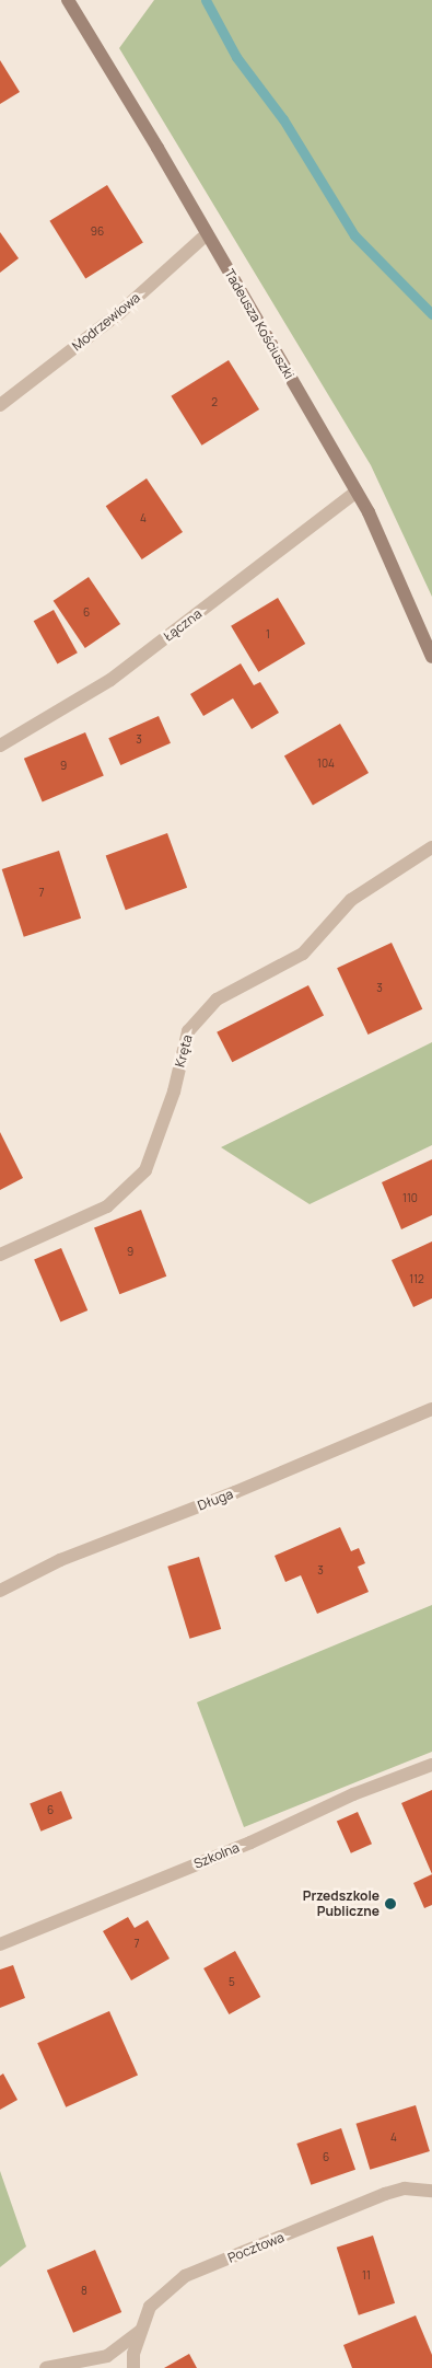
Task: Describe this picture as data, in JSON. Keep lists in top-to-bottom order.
{
  "streets": {
    "street": [
      "Modrzewiowa",
      "Tadeusza Kościuszki",
      "Łączna",
      "Kręta",
      "Długa",
      "Szkolna",
      "Pocztowa"
    ]
  },
  "crossings": [
    ["Modrzewiowa", "Tadeusza Kościuszki"],
    ["Tadeusza Kościuszki", "Łączna"]
  ],
  "places": ["Przedszkole Publiczne"],
  "house_numbers": [
    "96",
    "2",
    "4",
    "6",
    "1",
    "3",
    "104",
    "9",
    "7",
    "3",
    "110",
    "9",
    "112",
    "3",
    "6",
    "7",
    "5",
    "4",
    "6",
    "11",
    "8"
  ]
}
